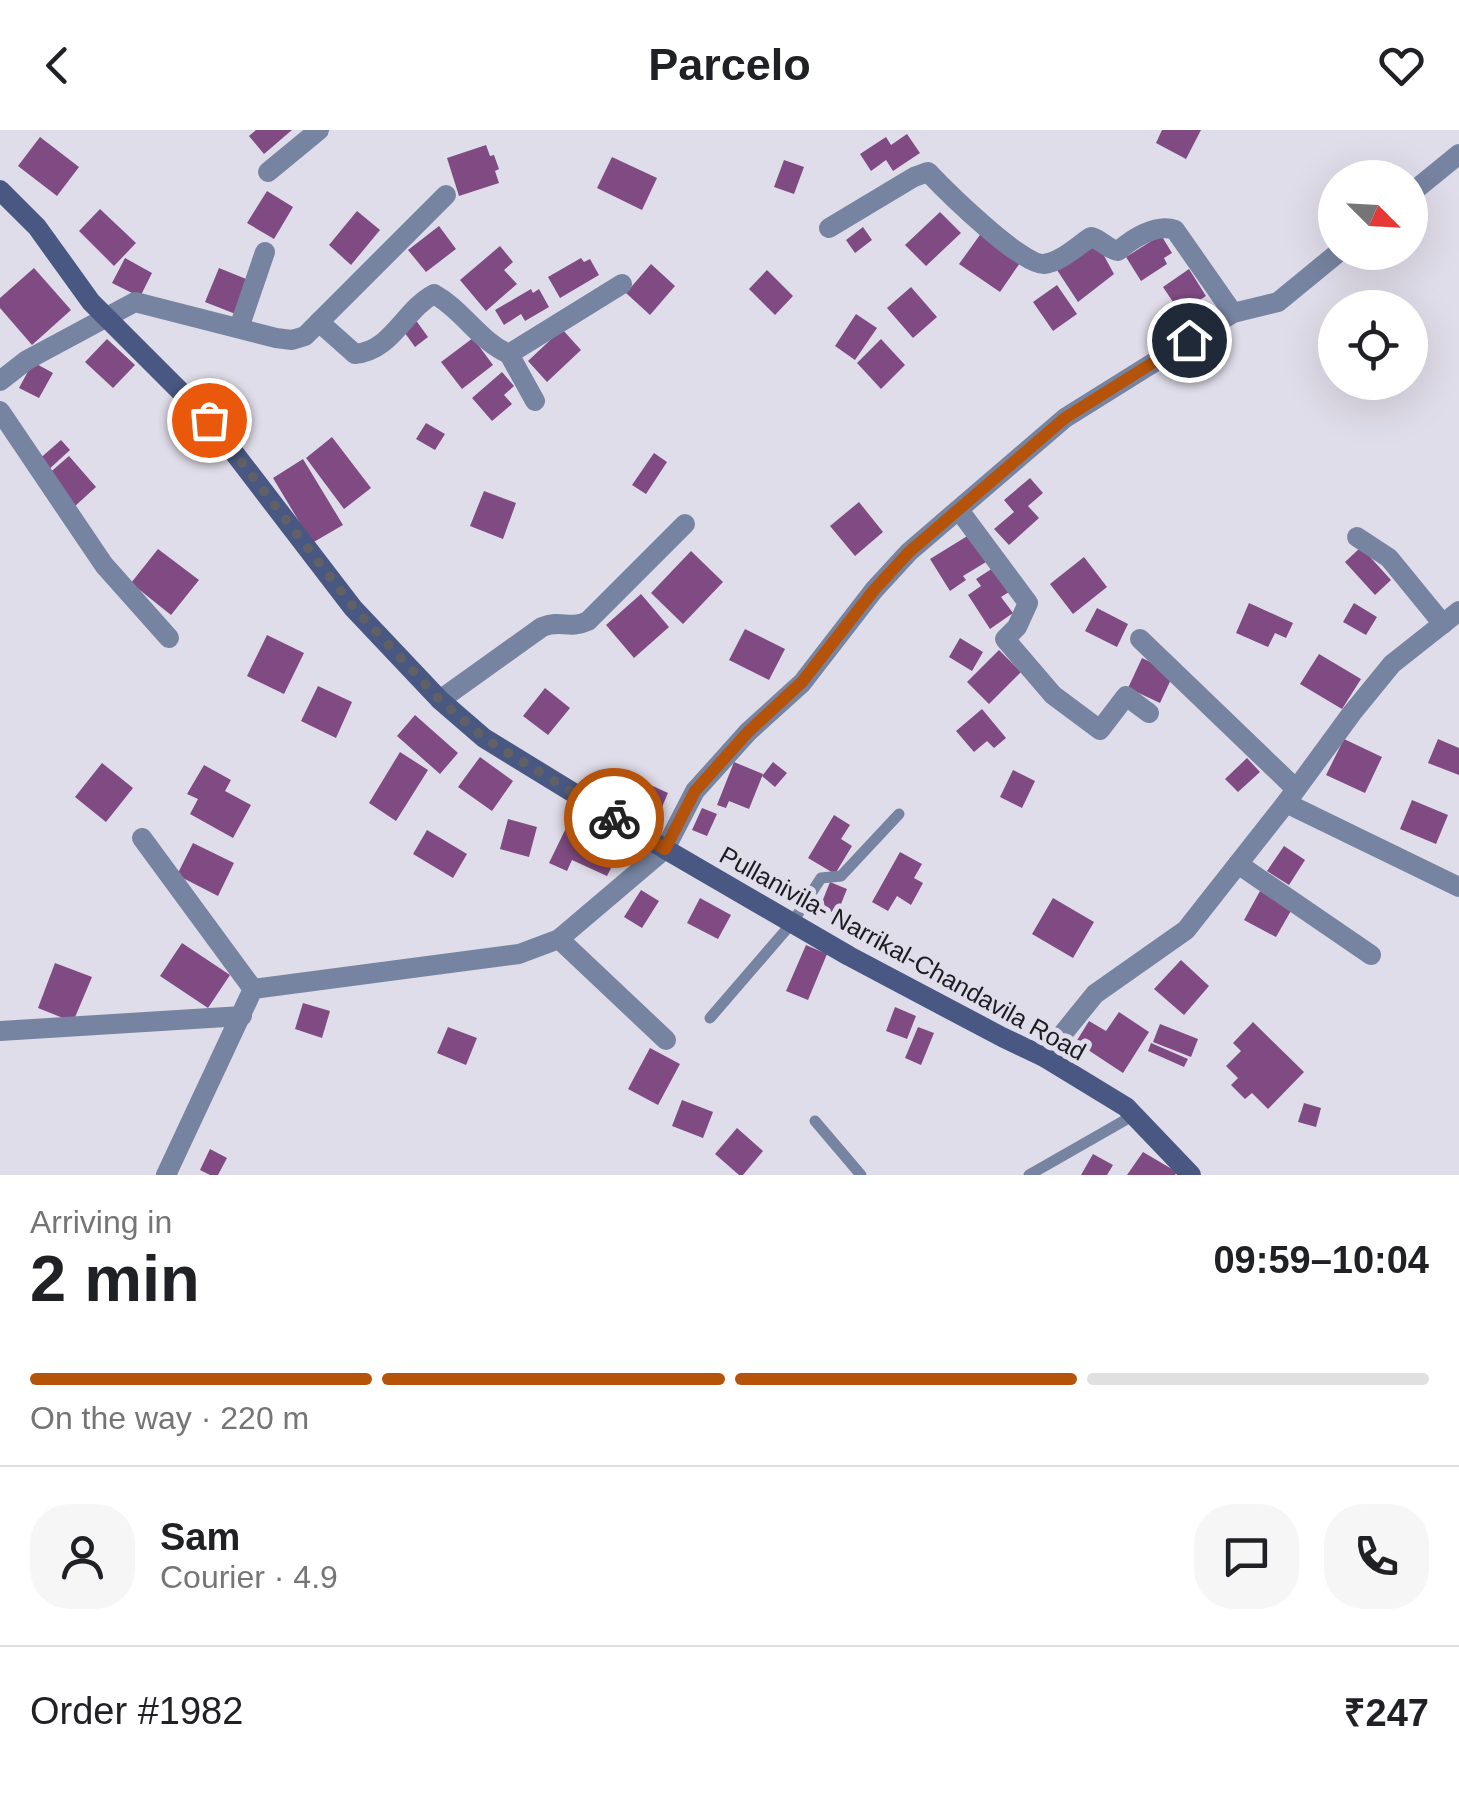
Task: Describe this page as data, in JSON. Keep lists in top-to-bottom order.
{
  "streets": {
    "street": ["Pullanivila- Narrikal-Chandavila Road"]
  },
  "north": "bottom right",
  "page": {
    "header": "Parcelo",
    "heading": ["2 min", "Arriving in", "09:59–10:04"],
    "panel": [
      "Sam",
      "Courier · 4.9",
      "Order #1982",
      "₹247"
    ],
    "bar": "On the way · 220 m"
  }
}
